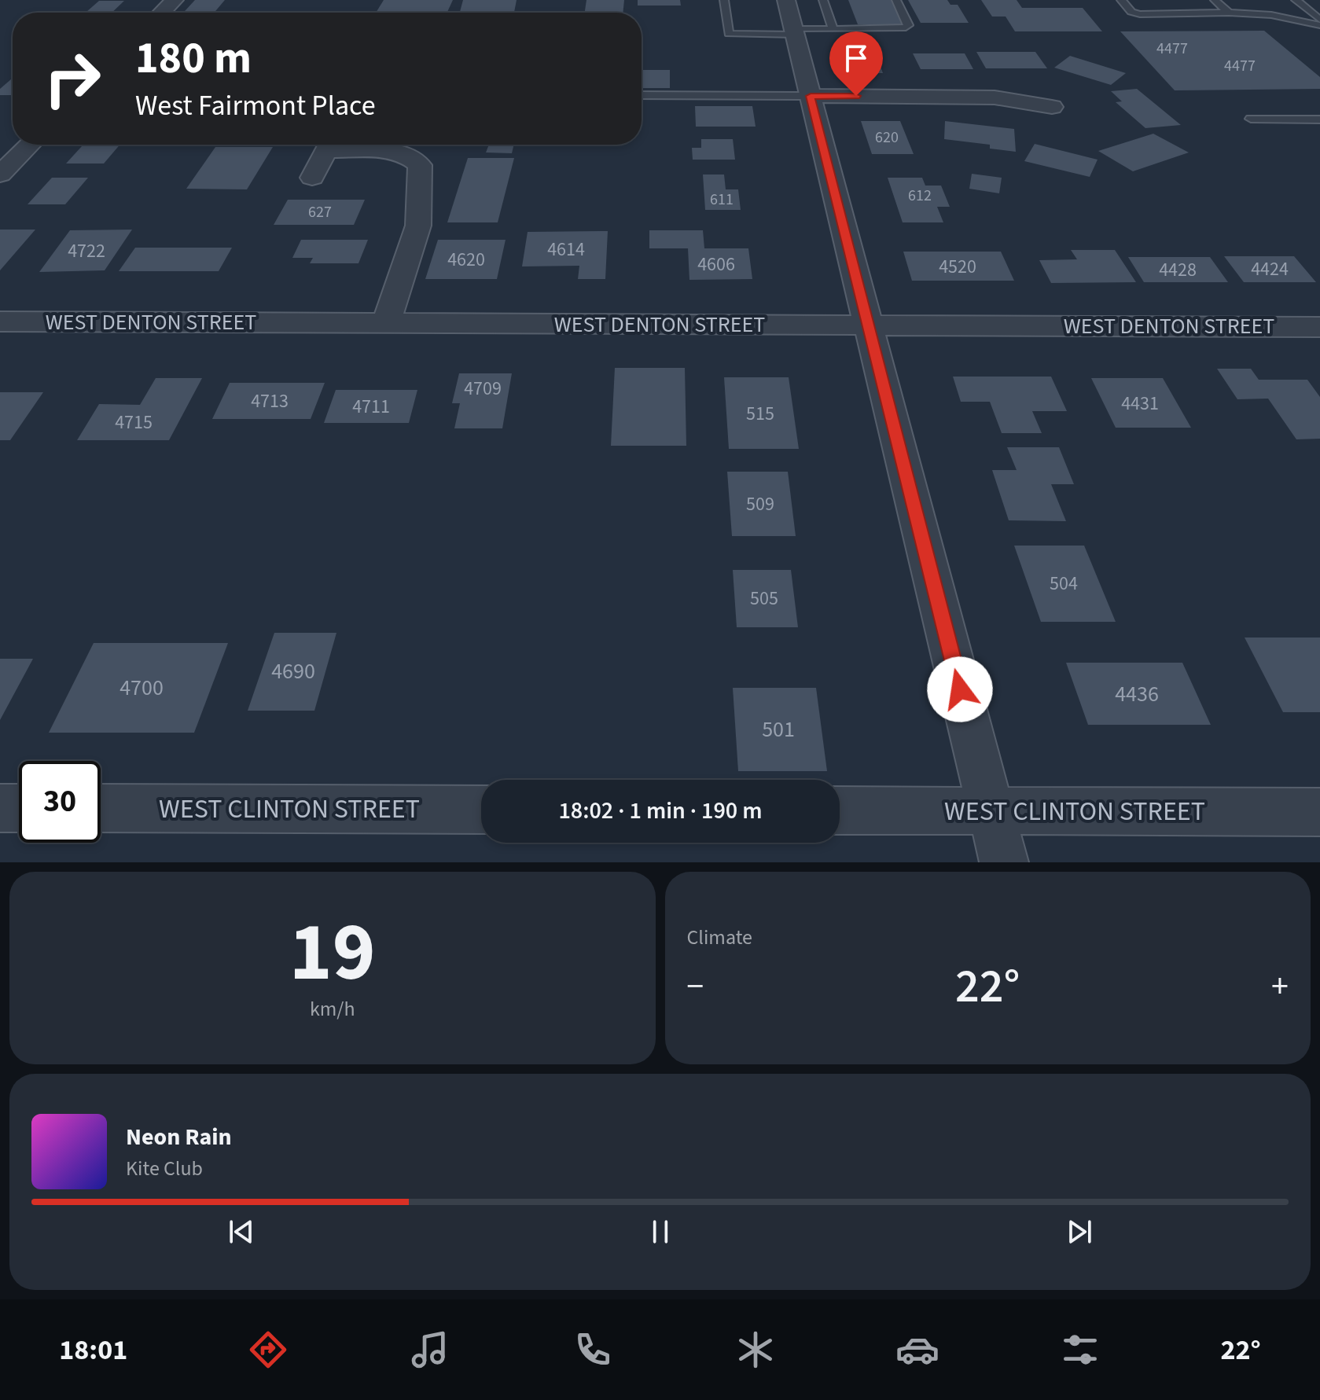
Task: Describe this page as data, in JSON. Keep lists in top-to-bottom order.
{
  "streets": {
    "street": ["WEST DENTON STREET", "WEST CLINTON STREET"]
  },
  "house_numbers": [
    "4477",
    "4477",
    "620",
    "612",
    "611",
    "627",
    "4614",
    "4722",
    "4620",
    "4606",
    "4520",
    "4424",
    "4428",
    "4709",
    "4713",
    "4431",
    "4711",
    "515",
    "4715",
    "509",
    "504",
    "505",
    "4690",
    "4700",
    "4436",
    "501"
  ],
  "page": {
    "turn": ["180 m", "West Fairmont Place"],
    "limit": "30",
    "trip": "18:02 · 1 min · 190 m",
    "tile": [
      ["19", "km/h"],
      "Climate"
    ],
    "heat": ["−", "22°", "+"],
    "song": ["Neon Rain", "Kite Club"],
    "tabs": ["18:01", "22°"]
  }
}
